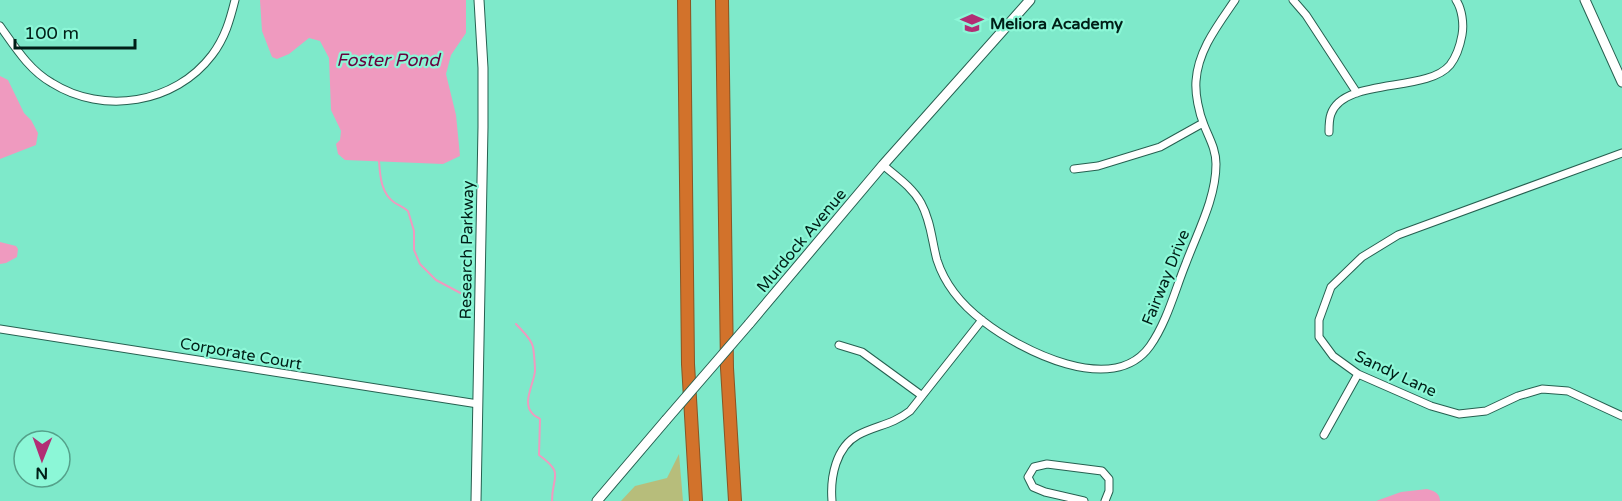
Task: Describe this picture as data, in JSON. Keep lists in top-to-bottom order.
{
  "streets": {
    "main road": ["Murdock Avenue", "Research Parkway"],
    "street": ["Fairway Drive", "Corporate Court", "Sandy Lane"]
  },
  "crossings": [
    ["Murdock Avenue", "Fairway Drive"],
    ["Research Parkway", "Corporate Court"]
  ],
  "water": ["Foster Pond"],
  "places": {
    "school or university": ["Meliora Academy"]
  },
  "scale_bar": "100 m",
  "north": "bottom"
}
